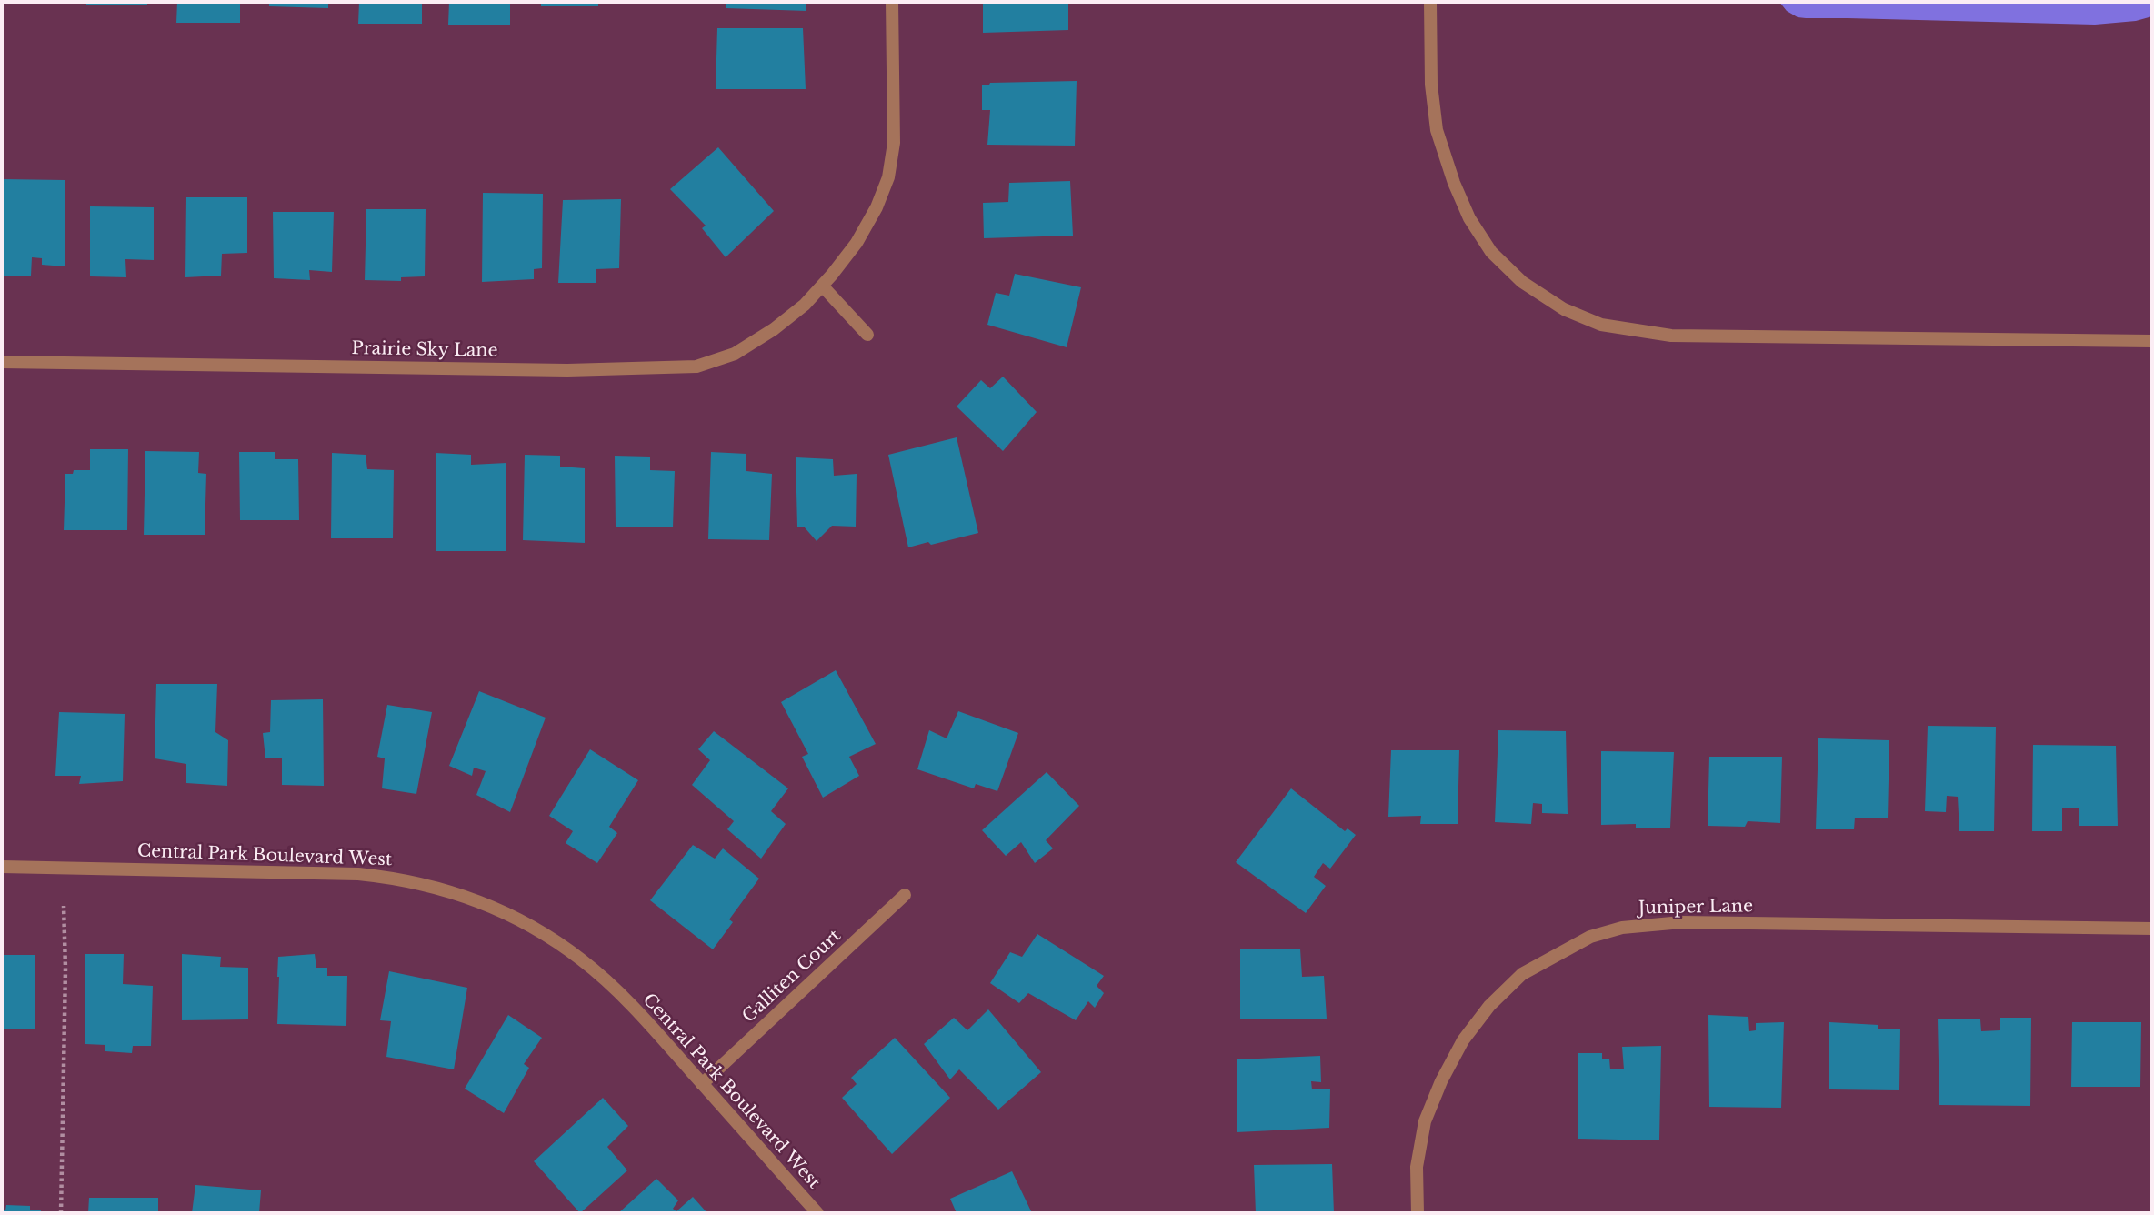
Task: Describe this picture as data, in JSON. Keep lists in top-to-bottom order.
{
  "streets": {
    "street": [
      "Prairie Sky Lane",
      "Central Park Boulevard West",
      "Juniper Lane",
      "Galliten Court"
    ]
  },
  "crossings": [
    ["Central Park Boulevard West", "Galliten Court"]
  ]
}
